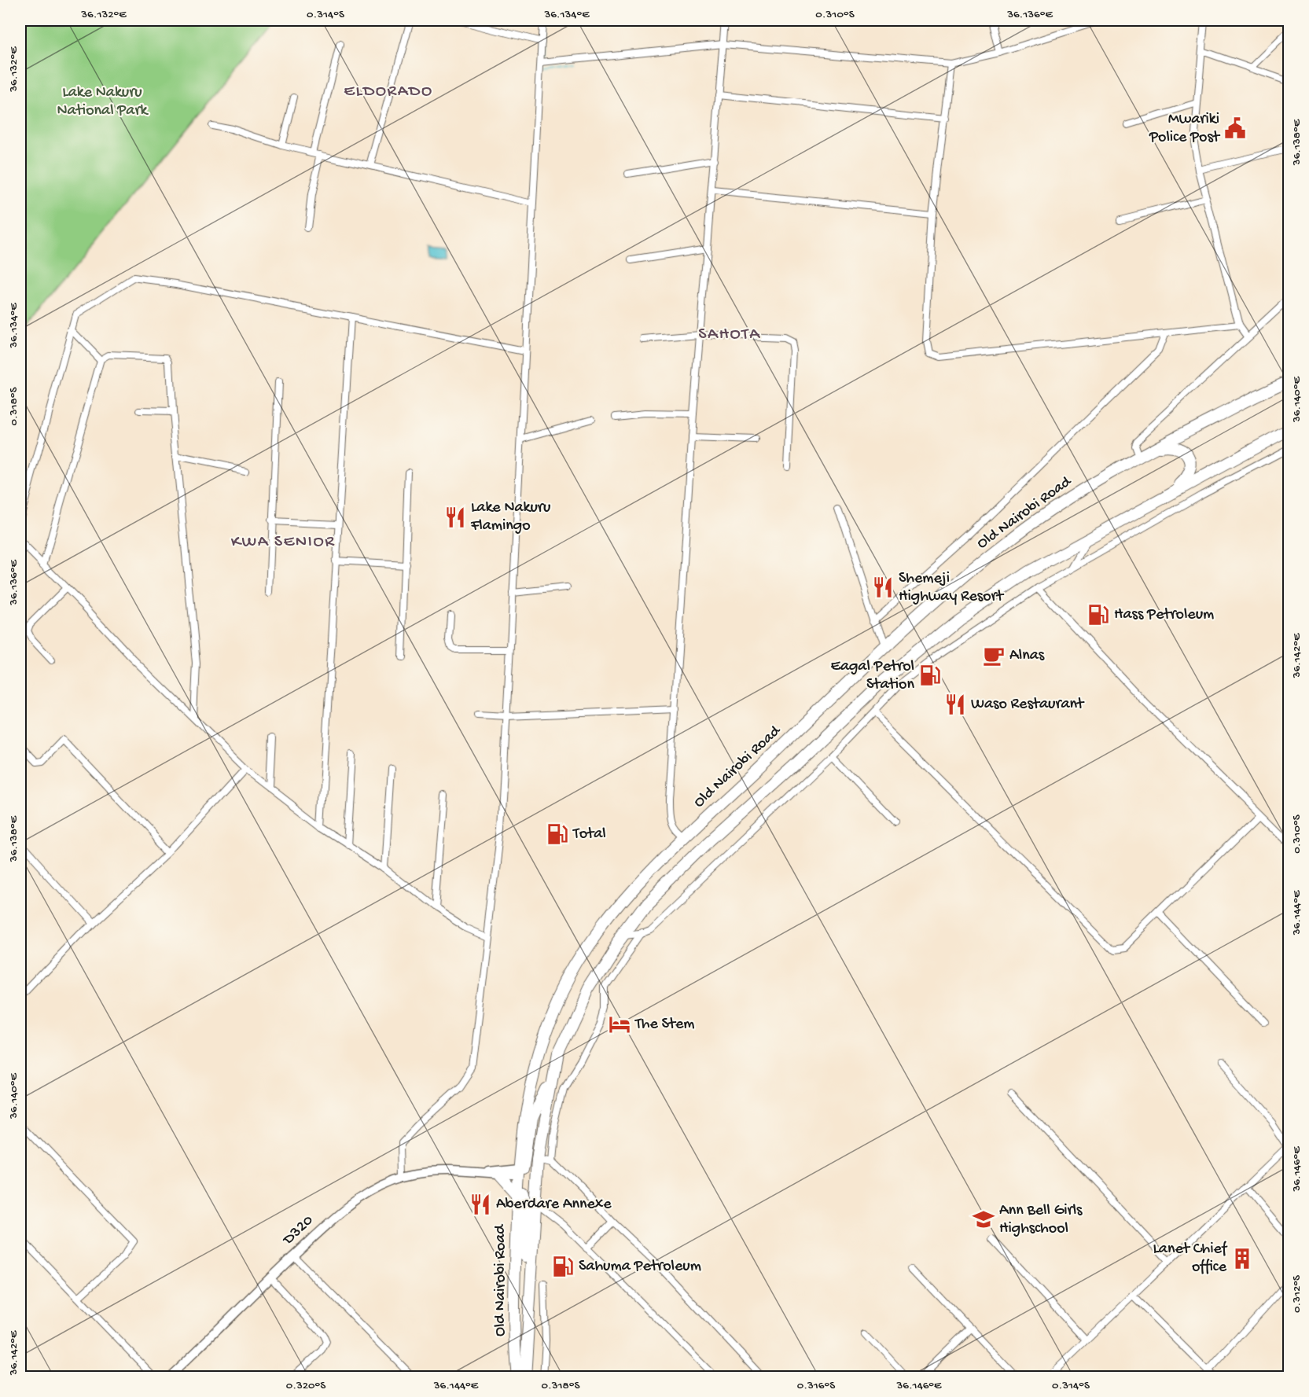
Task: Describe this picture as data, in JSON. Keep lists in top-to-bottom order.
{
  "streets": {
    "highway": ["Old Nairobi Road"],
    "street": ["D320"]
  },
  "crossings": [
    ["Old Nairobi Road", "D320"]
  ],
  "districts": ["ELDORADO", "SAHOTA", "KWA SENIOR"],
  "parks": ["Lake Nakuru National Park"],
  "places": {
    "public building": ["Mwariki Police Post"],
    "restaurant": [
      "Lake Nakuru Flamingo",
      "Shemeji Highway Resort",
      "Waso Restaurant",
      "Aberdare Annexe"
    ],
    "fuel station": [
      "Hass Petroleum",
      "Eagal Petrol Station",
      "Total",
      "Sahuma Petroleum"
    ],
    "cafe": ["Alnas"],
    "hotel": ["The Stem"],
    "school or university": ["Ann Bell Girls Highschool"],
    "building": ["Lanet Chief office"]
  },
  "coordinates": [
    "36.132°E",
    "0.314°S",
    "36.134°E",
    "0.310°S",
    "36.136°E",
    "36.138°E",
    "36.140°E",
    "0.318°S",
    "36.142°E",
    "36.144°E",
    "36.146°E",
    "0.312°S",
    "0.320°S",
    "0.316°S"
  ]
}
